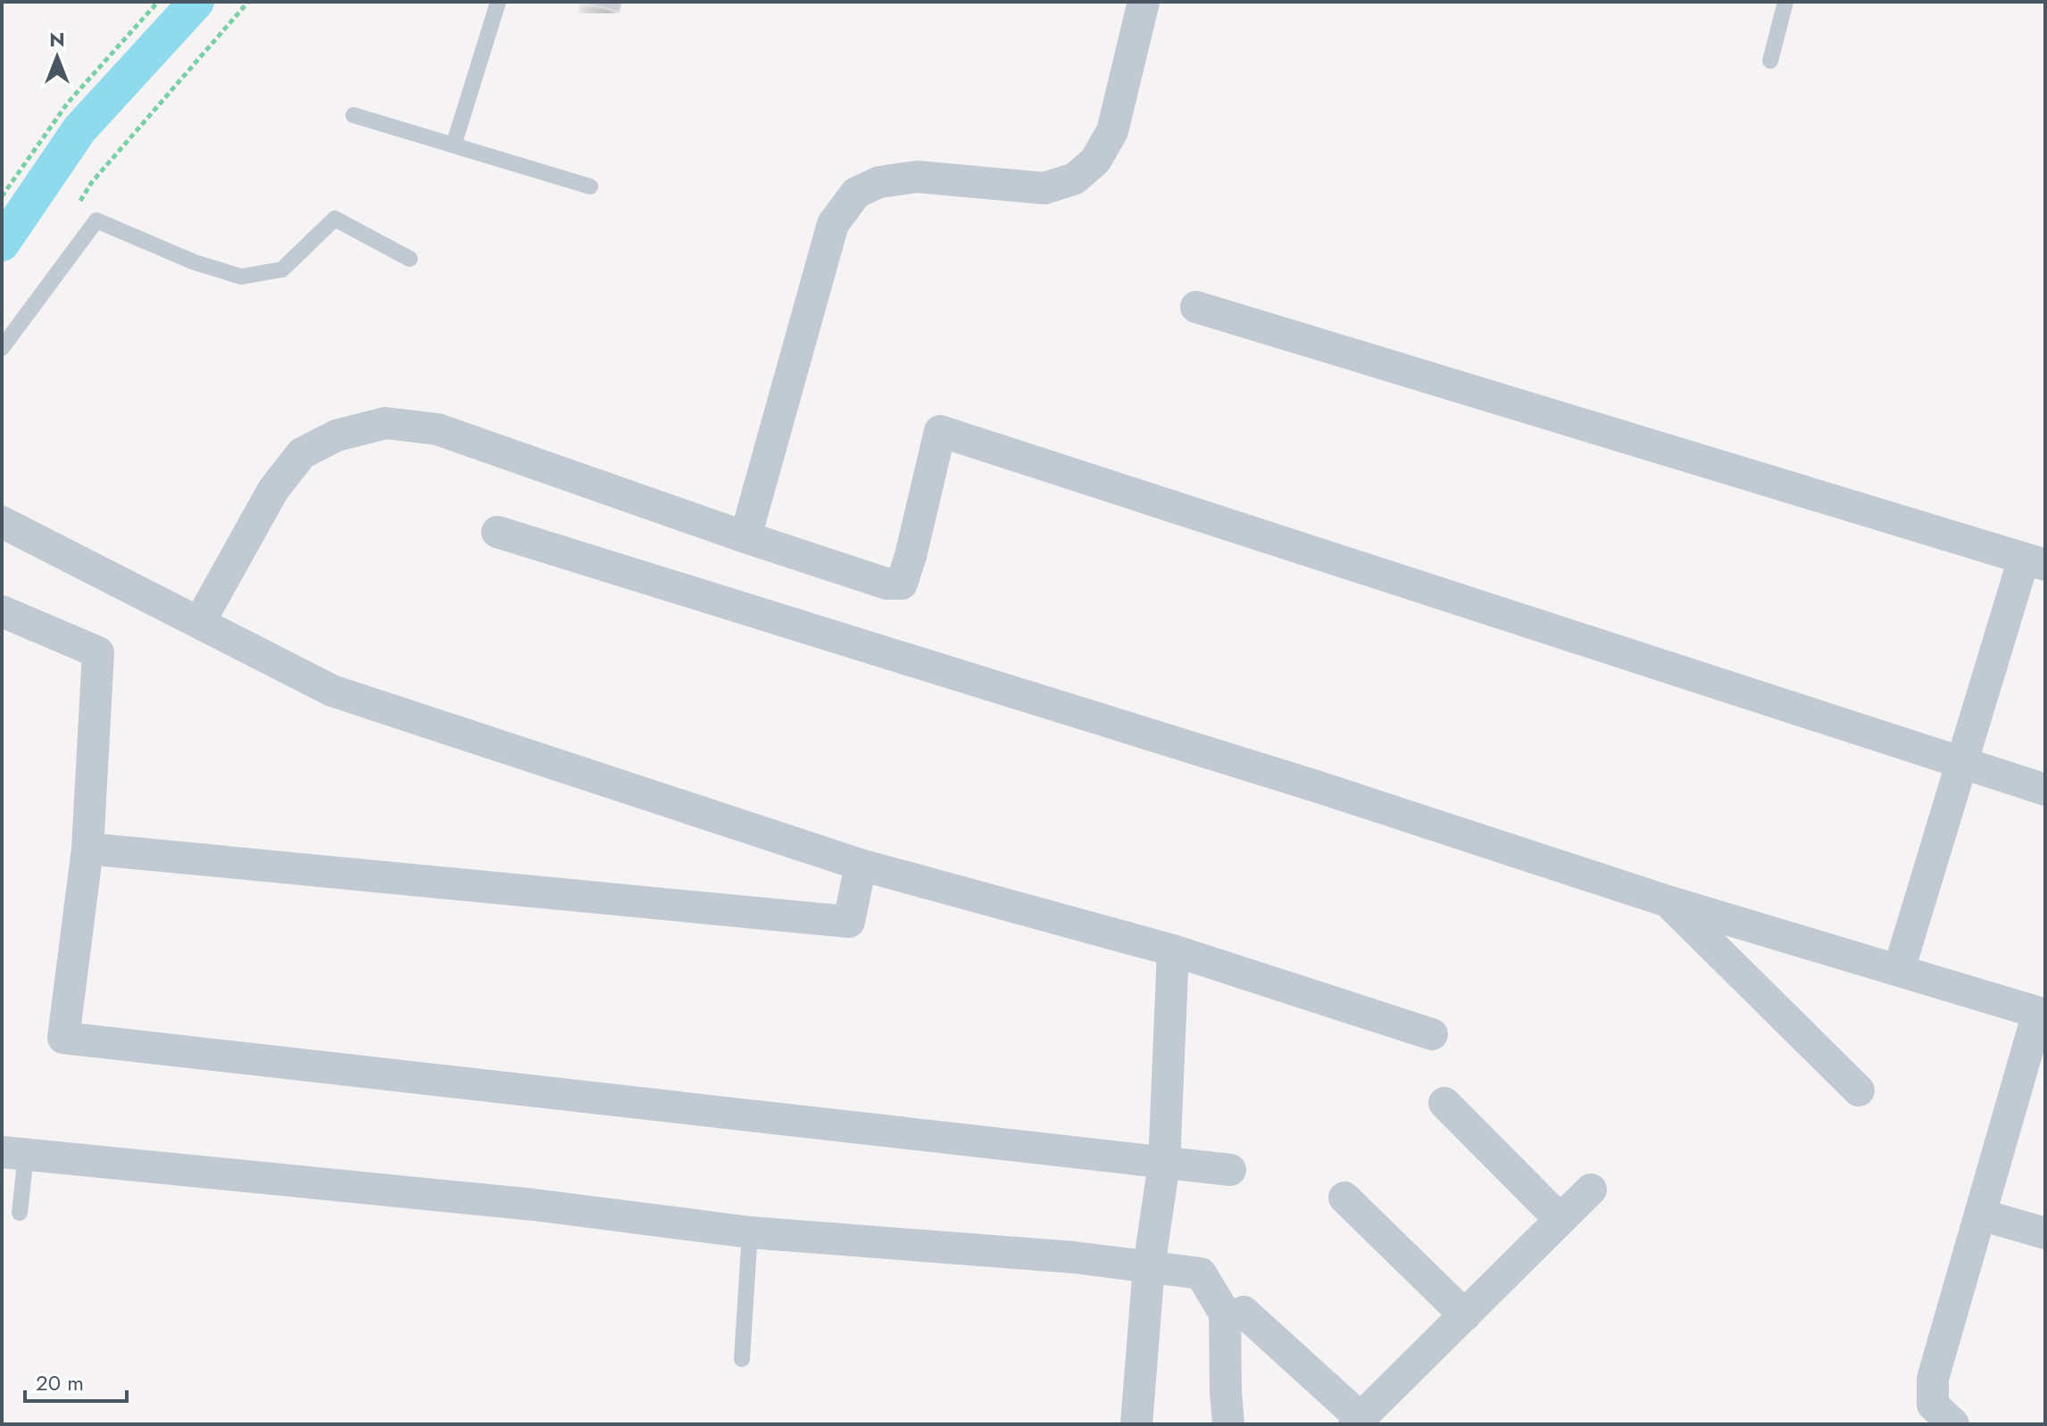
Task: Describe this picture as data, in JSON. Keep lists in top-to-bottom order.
{
  "scale_bar": "20 m",
  "north": "top"
}
